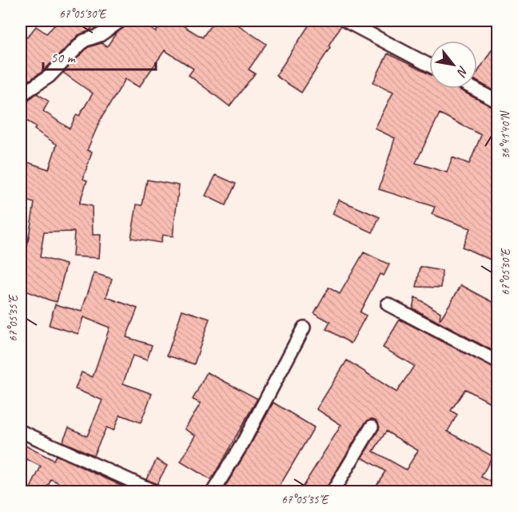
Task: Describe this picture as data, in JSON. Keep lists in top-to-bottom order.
{
  "scale_bar": "50 m",
  "north": "bottom right",
  "coordinates": ["67°05'30\"E", "36°41'40\"N", "67°05'35\"E"]
}
